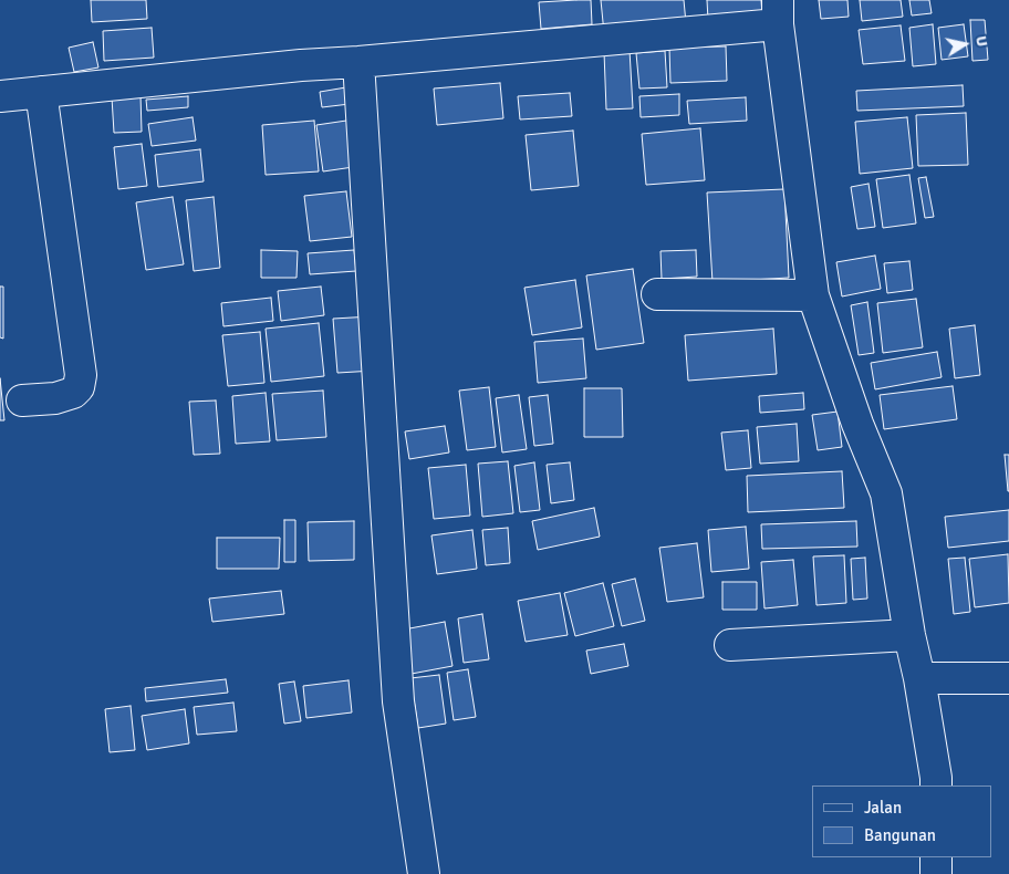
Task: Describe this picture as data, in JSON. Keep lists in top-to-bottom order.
{
  "legend": ["Jalan", "Bangunan"],
  "north": "right"
}
